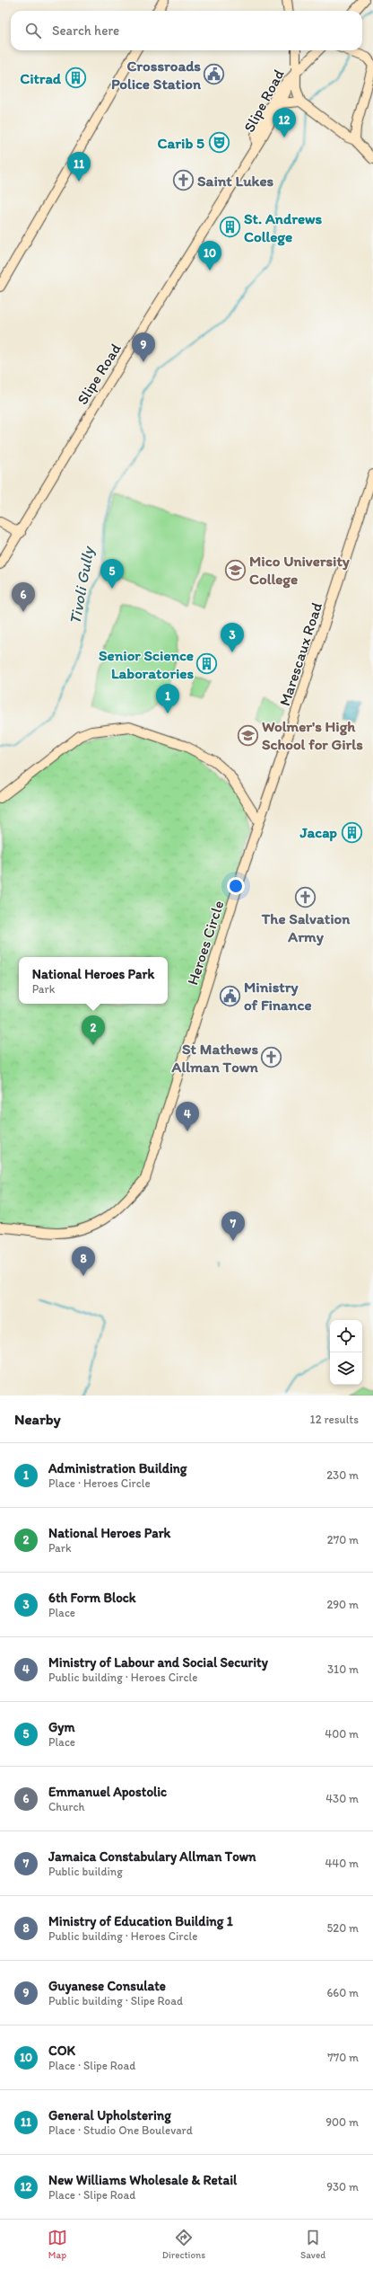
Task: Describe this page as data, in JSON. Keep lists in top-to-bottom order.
{
  "streets": {
    "main road": ["Slipe Road", "Marescaux Road", "Heroes Circle"]
  },
  "crossings": [
    ["Marescaux Road", "Heroes Circle"]
  ],
  "water": ["Tivoli Gully"],
  "places": {
    "public building": ["Crossroads Police Station", "Ministry of Finance"],
    "building": [
      "Citrad",
      "St. Andrews College",
      "Senior Science Laboratories",
      "Jacap"
    ],
    "theatre": ["Carib 5"],
    "church": ["Saint Lukes", "The Salvation Army", "St Mathews Allman Town"],
    "school or university": ["Mico University College", "Wolmer's High School for Girls"]
  },
  "page": {
    "search": "Search here",
    "pins": [
      "12",
      "11",
      "10",
      "9",
      "5",
      "6",
      "3",
      "1",
      "2",
      "4",
      "7",
      "8"
    ],
    "popup": ["National Heroes Park", "Park"],
    "heading": ["Nearby", "12 results"],
    "list": [
      {
        "mark": "1",
        "name": "Administration Building",
        "note": "Place · Heroes Circle",
        "value": "230 m"
      },
      {
        "mark": "2",
        "name": "National Heroes Park",
        "note": "Park",
        "value": "270 m"
      },
      {
        "mark": "3",
        "name": "6th Form Block",
        "note": "Place",
        "value": "290 m"
      },
      {
        "mark": "4",
        "name": "Ministry of Labour and Social Security",
        "note": "Public building · Heroes Circle",
        "value": "310 m"
      },
      {
        "mark": "5",
        "name": "Gym",
        "note": "Place",
        "value": "400 m"
      },
      {
        "mark": "6",
        "name": "Emmanuel Apostolic",
        "note": "Church",
        "value": "430 m"
      },
      {
        "mark": "7",
        "name": "Jamaica Constabulary Allman Town",
        "note": "Public building",
        "value": "440 m"
      },
      {
        "mark": "8",
        "name": "Ministry of Education Building 1",
        "note": "Public building · Heroes Circle",
        "value": "520 m"
      },
      {
        "mark": "9",
        "name": "Guyanese Consulate",
        "note": "Public building · Slipe Road",
        "value": "660 m"
      },
      {
        "mark": "10",
        "name": "COK",
        "note": "Place · Slipe Road",
        "value": "770 m"
      },
      {
        "mark": "11",
        "name": "General Upholstering",
        "note": "Place · Studio One Boulevard",
        "value": "900 m"
      },
      {
        "mark": "12",
        "name": "New Williams Wholesale & Retail",
        "note": "Place · Slipe Road",
        "value": "930 m"
      }
    ],
    "nav": ["Map", "Directions", "Saved"]
  }
}
